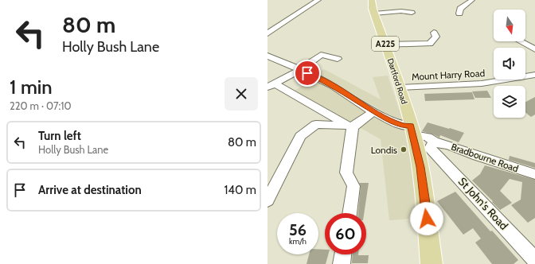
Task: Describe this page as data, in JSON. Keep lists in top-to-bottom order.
{
  "streets": {
    "main road": ["A225", "Dartford Road"],
    "street": ["Mount Harry Road", "Bradbourne Road", "St John's Road"]
  },
  "crossings": [
    ["A225", "Dartford Road"],
    ["A225", "Bradbourne Road"],
    ["A225", "St John's Road"],
    ["Mount Harry Road", "Dartford Road"],
    ["Dartford Road", "Bradbourne Road"],
    ["Dartford Road", "St John's Road"],
    ["Bradbourne Road", "St John's Road"]
  ],
  "places": ["Londis"],
  "north": "bottom",
  "page": {
    "turn": ["80 m", "Holly Bush Lane"],
    "heading": ["1 min", "220 m · 07:10"],
    "list": [
      {
        "name": "Turn left",
        "note": "Holly Bush Lane",
        "value": "80 m"
      },
      {
        "name": "Arrive at destination",
        "value": "140 m"
      }
    ],
    "speed": "56 km/h",
    "limit": "60"
  }
}
